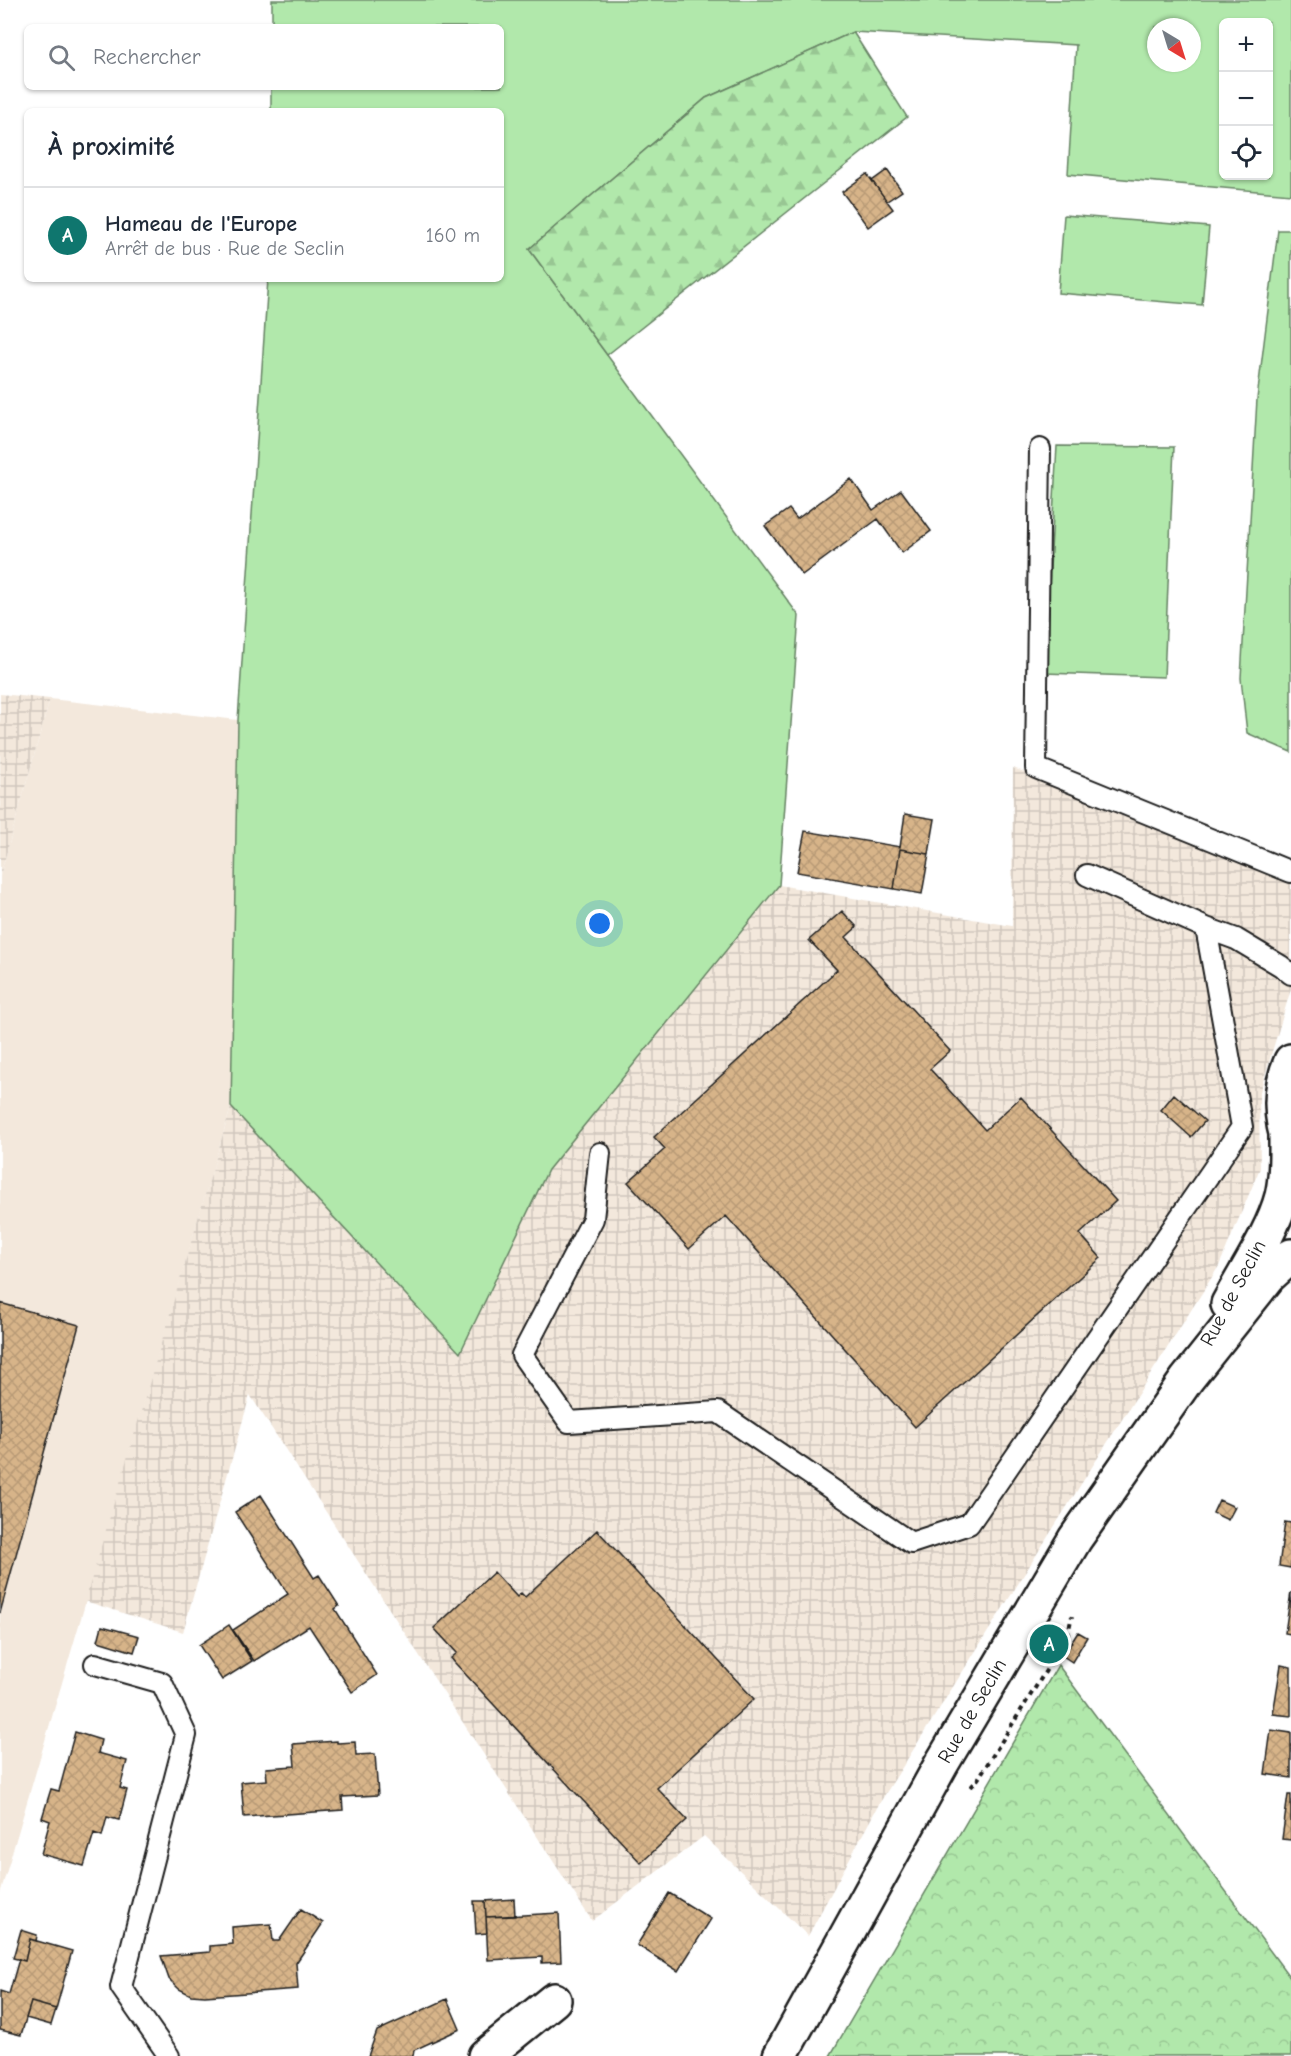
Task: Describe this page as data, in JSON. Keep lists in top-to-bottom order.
{
  "streets": {
    "main road": ["Rue de Seclin"]
  },
  "north": "bottom right",
  "page": {
    "map_buttons": ["+", "−"],
    "search": "Rechercher",
    "heading": "À proximité",
    "list": [
      {
        "mark": "A",
        "name": "Hameau de l'Europe",
        "note": "Arrêt de bus · Rue de Seclin",
        "value": "160 m"
      }
    ],
    "pins": "A"
  }
}
